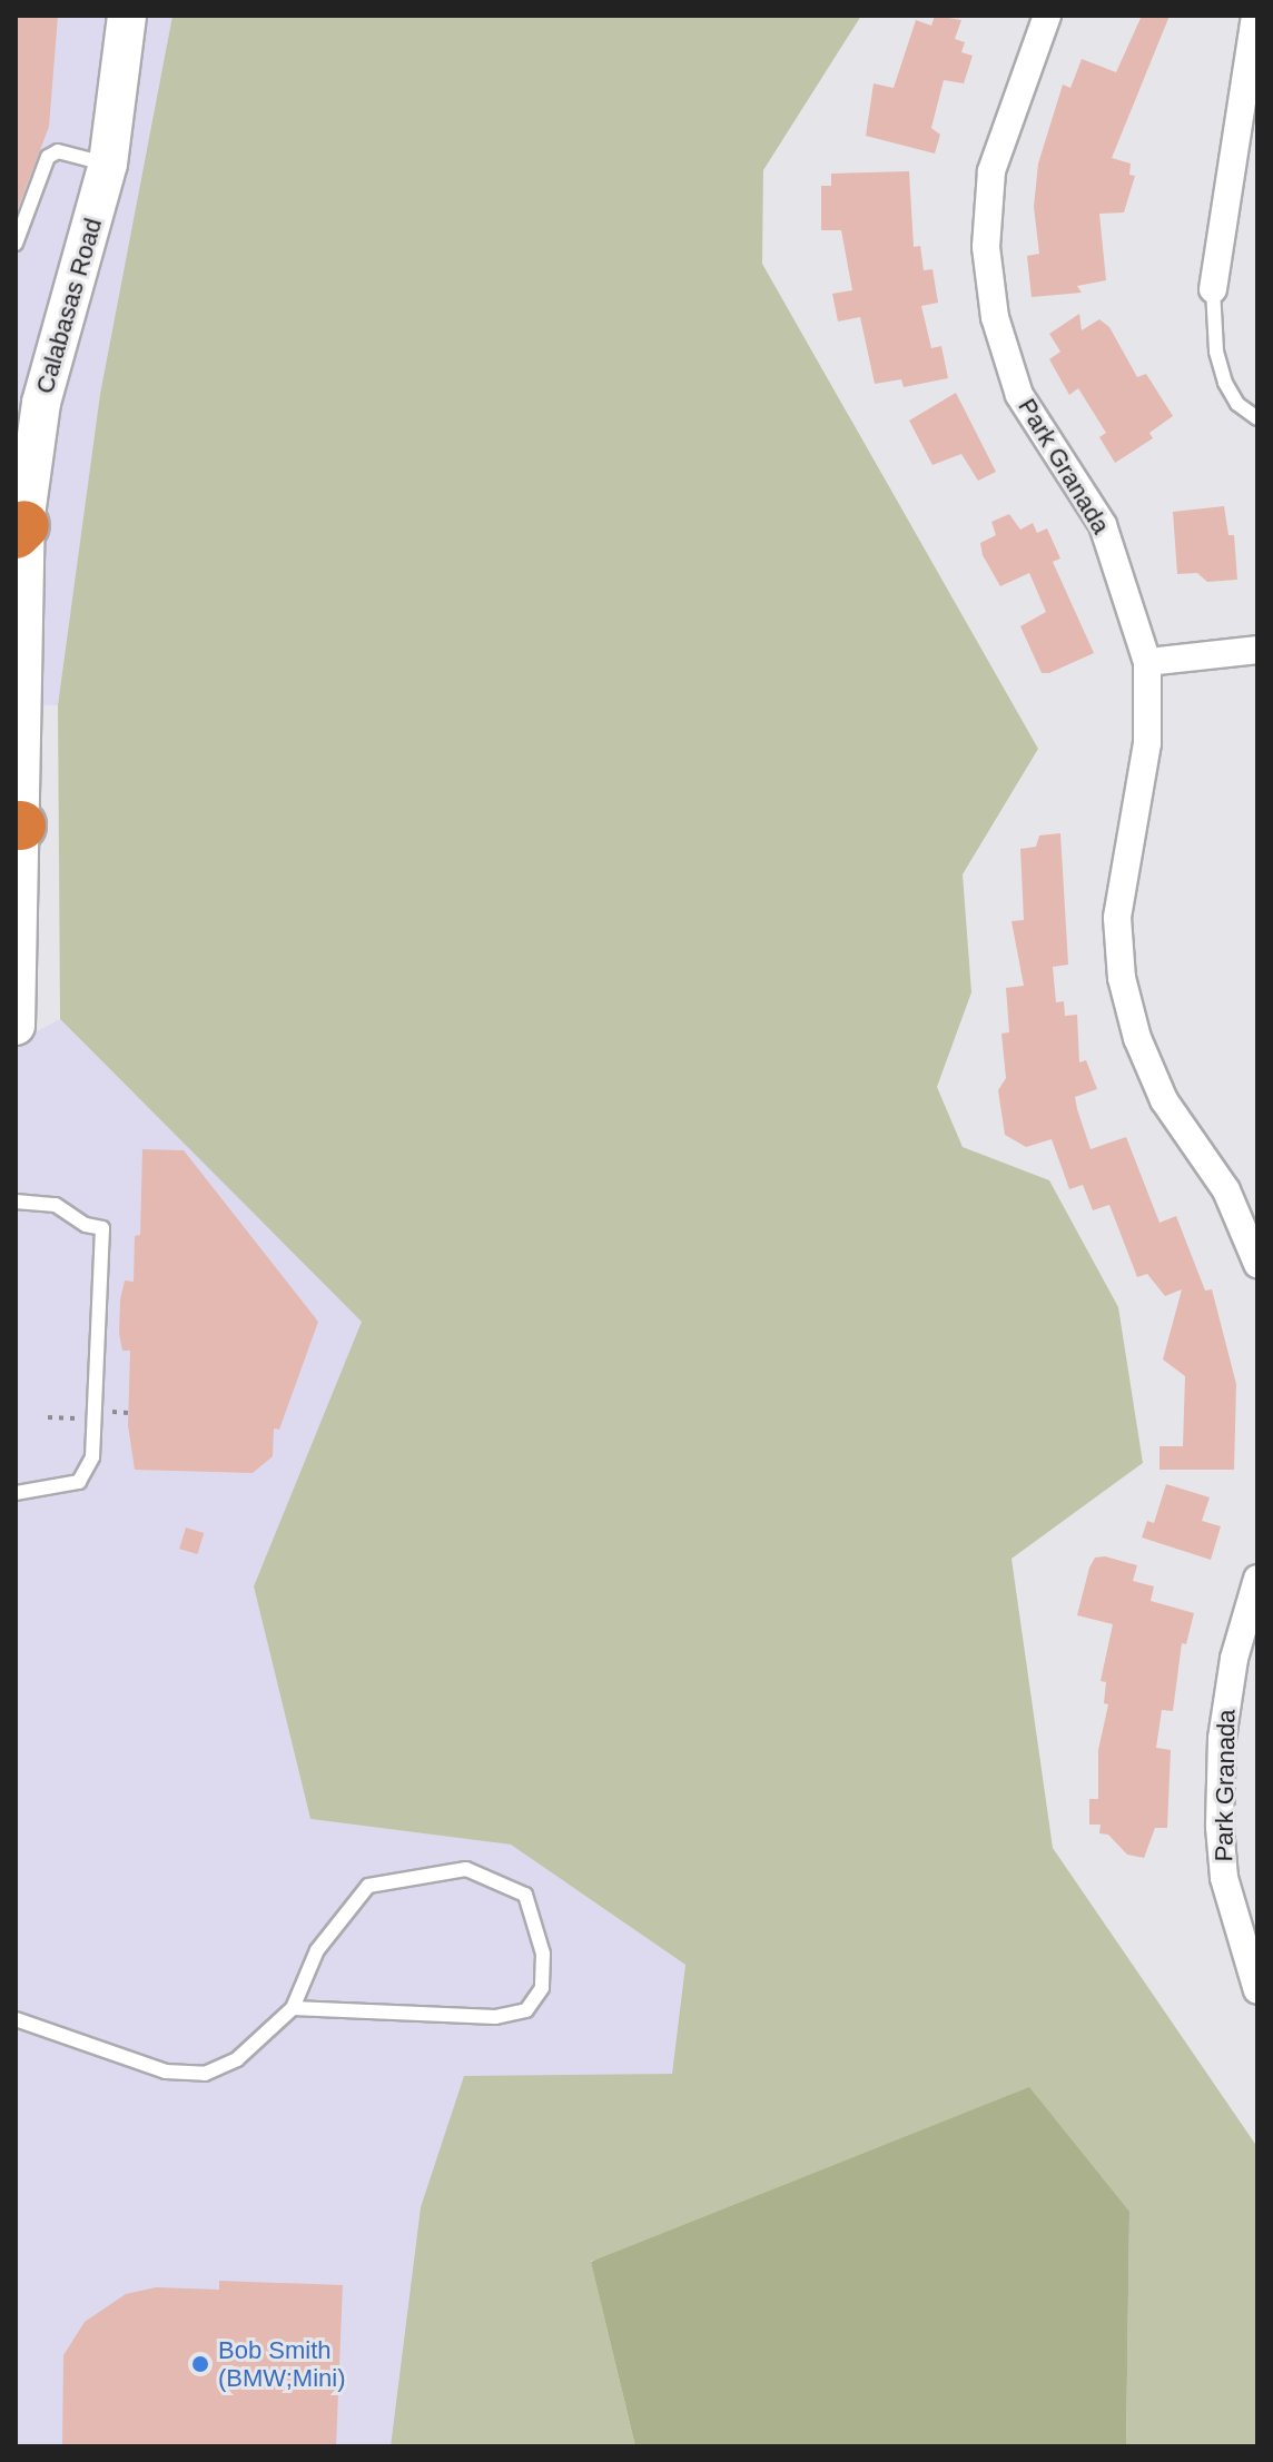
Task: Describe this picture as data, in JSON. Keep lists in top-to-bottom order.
{
  "streets": {
    "main road": ["Calabasas Road"],
    "street": ["Park Granada"]
  },
  "places": ["Bob Smith (BMW;Mini)"]
}
